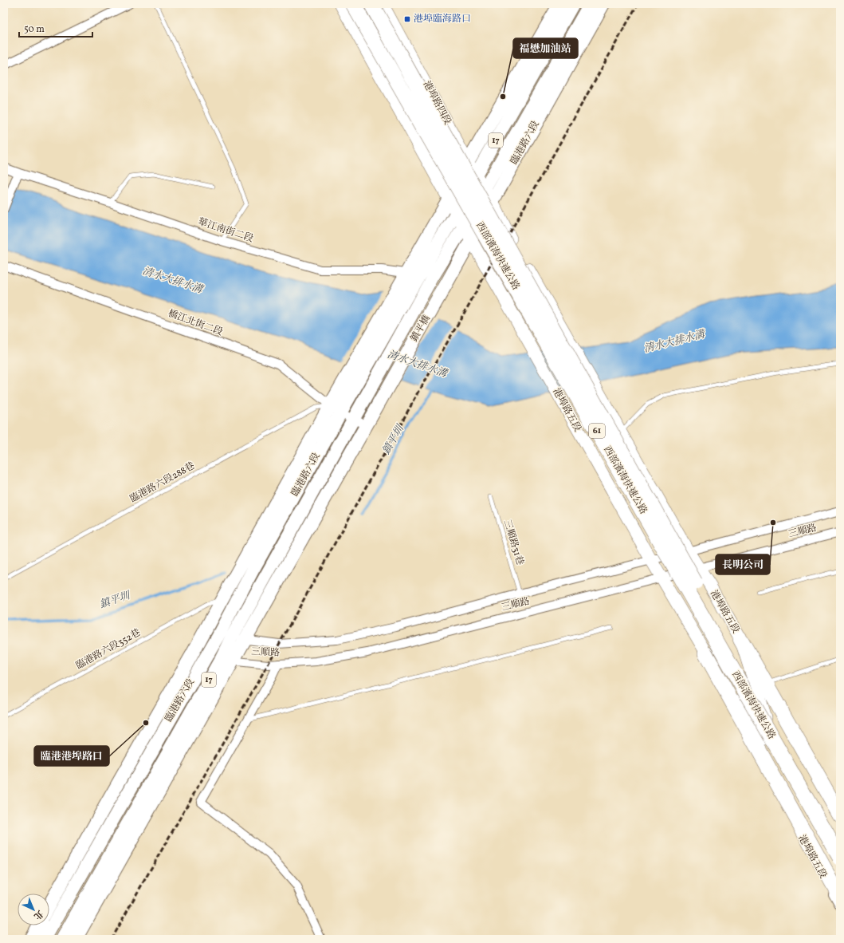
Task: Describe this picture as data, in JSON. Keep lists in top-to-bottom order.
{
  "streets": {
    "highway": ["西部濱海快速公路", "61"],
    "main road": ["17", "臨港路六段", "鎮平橋"],
    "street": [
      "港埠路四段",
      "華江南街二段",
      "橋江北街二段",
      "港埠路五段",
      "三順路"
    ],
    "lane": ["臨港路六段288巷", "三順路31巷", "臨港路六段352巷"]
  },
  "crossings": [
    ["港埠路四段", "17"],
    ["港埠路四段", "臨港路六段"],
    ["港埠路四段", "港埠路五段"],
    ["17", "臨港路六段"],
    ["17", "華江南街二段"],
    ["17", "橋江北街二段"],
    ["17", "港埠路五段"],
    ["17", "臨港路六段288巷"],
    ["臨港路六段", "華江南街二段"],
    ["臨港路六段", "橋江北街二段"],
    ["臨港路六段", "鎮平橋"],
    ["臨港路六段", "港埠路五段"],
    ["臨港路六段", "臨港路六段288巷"],
    ["臨港路六段", "三順路"],
    ["臨港路六段", "臨港路六段352巷"],
    ["華江南街二段", "鎮平橋"],
    ["橋江北街二段", "鎮平橋"],
    ["橋江北街二段", "臨港路六段288巷"],
    ["港埠路五段", "三順路"],
    ["三順路", "三順路31巷"]
  ],
  "water": ["清水大排水溝", "鎮平圳"],
  "places": {
    "transit": ["港埠臨海路口"],
    "other": ["福懋加油站", "長明公司", "臨港港埠路口"]
  },
  "scale_bar": "50 m",
  "north": "bottom right"
}
